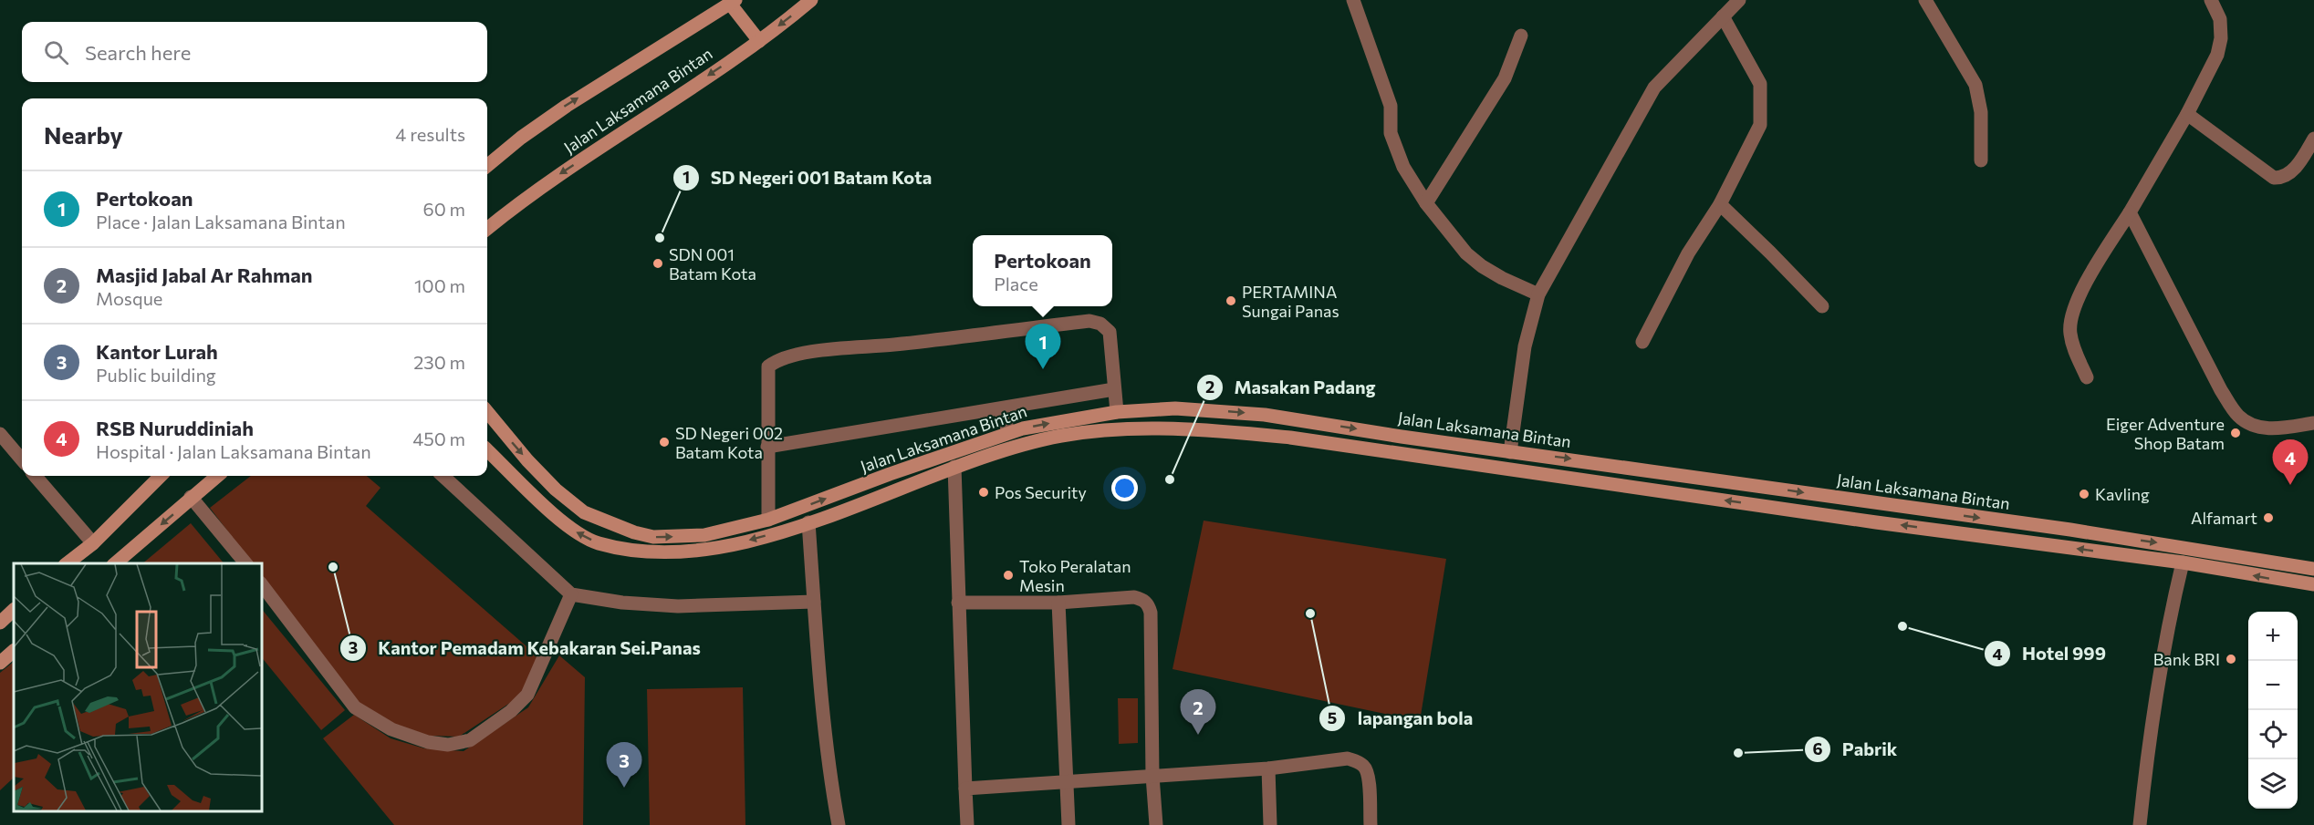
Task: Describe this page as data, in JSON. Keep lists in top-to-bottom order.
{
  "streets": {
    "main road": ["Jalan Laksamana Bintan"]
  },
  "places": [
    "SD Negeri 001 Batam Kota",
    "SDN 001 Batam Kota",
    "PERTAMINA Sungai Panas",
    "Eiger Adventure Shop Batam",
    "SD Negeri 002 Batam Kota",
    "Masakan Padang",
    "Pos Security",
    "Kavling",
    "Alfamart",
    "Kantor Pemadam Kebakaran Sei.Panas",
    "Toko Peralatan Mesin",
    "lapangan bola",
    "Hotel 999",
    "Bank BRI",
    "Pabrik"
  ],
  "page": {
    "search": "Search here",
    "heading": ["Nearby", "4 results"],
    "list": [
      {
        "mark": "1",
        "name": "Pertokoan",
        "note": "Place · Jalan Laksamana Bintan",
        "value": "60 m"
      },
      {
        "mark": "2",
        "name": "Masjid Jabal Ar Rahman",
        "note": "Mosque",
        "value": "100 m"
      },
      {
        "mark": "3",
        "name": "Kantor Lurah",
        "note": "Public building",
        "value": "230 m"
      },
      {
        "mark": "4",
        "name": "RSB Nuruddiniah",
        "note": "Hospital · Jalan Laksamana Bintan",
        "value": "450 m"
      }
    ],
    "popup": ["Pertokoan", "Place"],
    "pins": [
      "1",
      "4",
      "2",
      "3"
    ],
    "map_buttons": ["+", "−"]
  }
}
